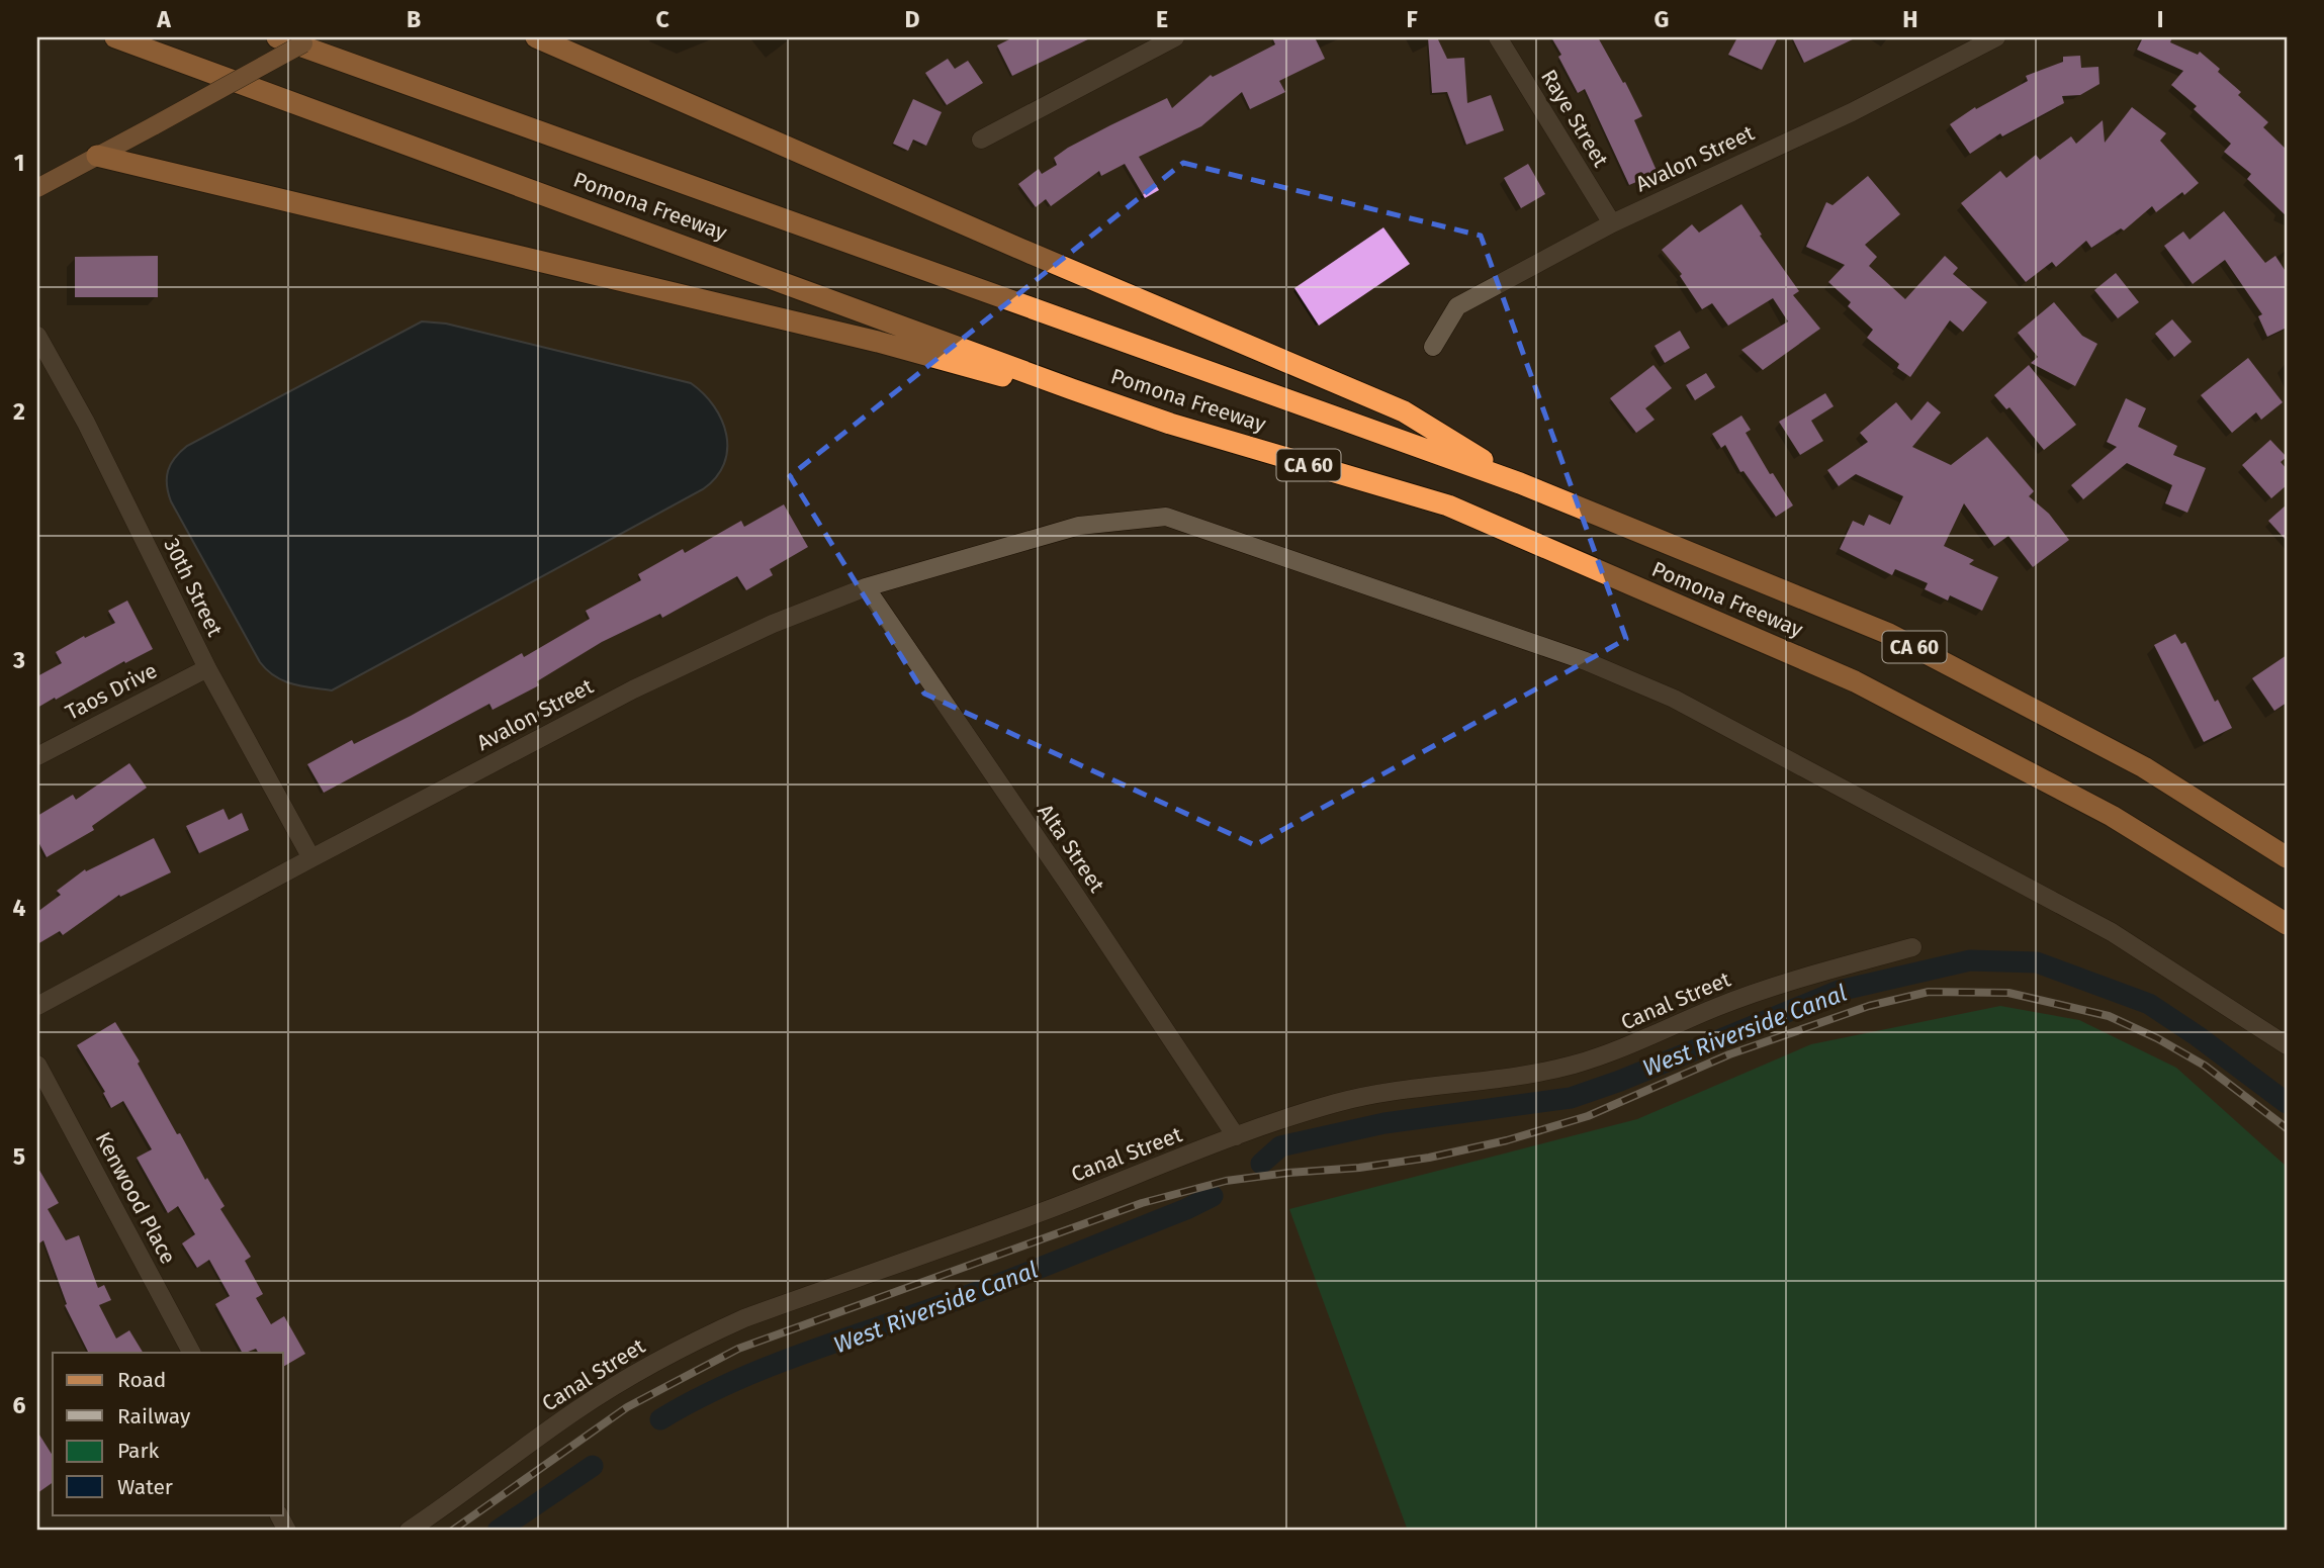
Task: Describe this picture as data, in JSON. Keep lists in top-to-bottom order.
{
  "streets": {
    "highway": ["Pomona Freeway", "CA 60"],
    "street": [
      "Raye Street",
      "Avalon Street",
      "30th Street",
      "Taos Drive",
      "Alta Street",
      "Canal Street",
      "Kenwood Place"
    ]
  },
  "crossings": [
    ["Raye Street", "Avalon Street"],
    ["Avalon Street", "30th Street"],
    ["Avalon Street", "Alta Street"],
    ["30th Street", "Taos Drive"],
    ["Alta Street", "Canal Street"]
  ],
  "water": ["West Riverside Canal"],
  "legend": [
    "Road",
    "Railway",
    "Park",
    "Water"
  ],
  "grid": {
    "columns": [
      "A",
      "B",
      "C",
      "D",
      "E",
      "F",
      "G",
      "H",
      "I"
    ],
    "rows": [
      "1",
      "2",
      "3",
      "4",
      "5",
      "6"
    ]
  }
}
